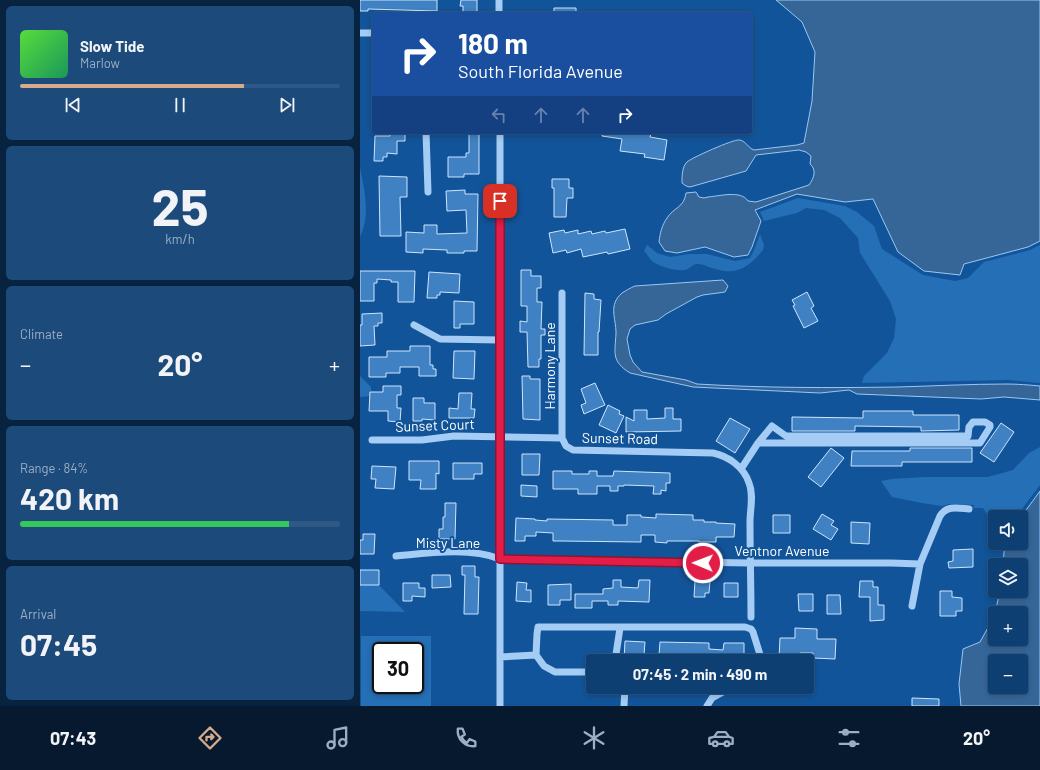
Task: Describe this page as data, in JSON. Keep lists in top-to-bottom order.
{
  "streets": {
    "street": [
      "Harmony Lane",
      "Sunset Court",
      "Sunset Road",
      "Misty Lane",
      "Ventnor Avenue"
    ]
  },
  "crossings": [
    ["Harmony Lane", "Sunset Road"],
    ["Sunset Court", "Sunset Road"],
    ["Misty Lane", "Ventnor Avenue"]
  ],
  "page": {
    "turn": ["180 m", "South Florida Avenue"],
    "song": ["Slow Tide", "Marlow"],
    "tile": [
      ["25", "km/h"],
      "Climate",
      ["Range · 84%", "420 km"],
      ["Arrival", "07:45"]
    ],
    "heat": ["−", "20°", "+"],
    "map_buttons": ["+", "−"],
    "limit": "30",
    "trip": "07:45 · 2 min · 490 m",
    "tabs": ["07:43", "20°"]
  }
}
